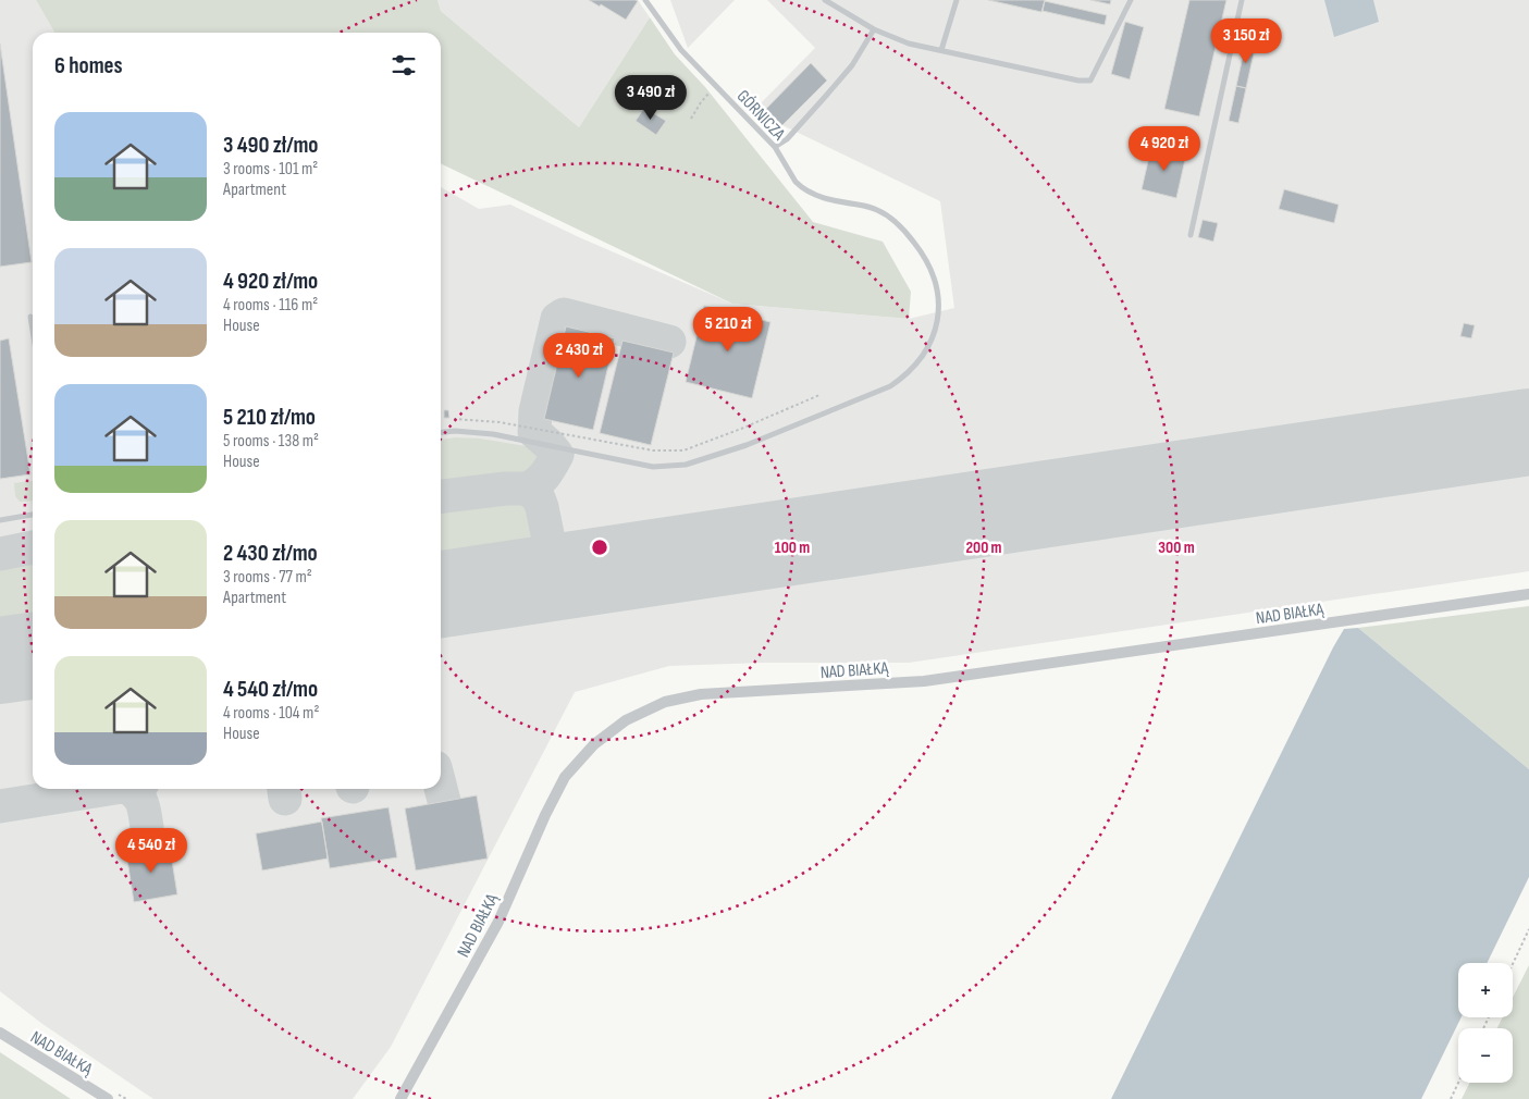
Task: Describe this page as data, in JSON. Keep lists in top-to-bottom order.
{
  "streets": {
    "street": ["NAD BIAŁKĄ"],
    "lane": ["GÓRNICZA"]
  },
  "page": {
    "price": [
      "3 150 zł",
      "3 490 zł",
      "4 920 zł",
      "5 210 zł",
      "2 430 zł",
      "4 540 zł"
    ],
    "heading": "6 homes",
    "list": [
      {
        "name": "3 490 zł/mo",
        "note": "3 rooms · 101 m² · Apartment"
      },
      {
        "name": "4 920 zł/mo",
        "note": "4 rooms · 116 m² · House"
      },
      {
        "name": "5 210 zł/mo",
        "note": "5 rooms · 138 m² · House"
      },
      {
        "name": "2 430 zł/mo",
        "note": "3 rooms · 77 m² · Apartment"
      },
      {
        "name": "4 540 zł/mo",
        "note": "4 rooms · 104 m² · House"
      }
    ],
    "map_buttons": ["+", "−"]
  },
  "rings": ["100 m", "200 m", "300 m"]
}
